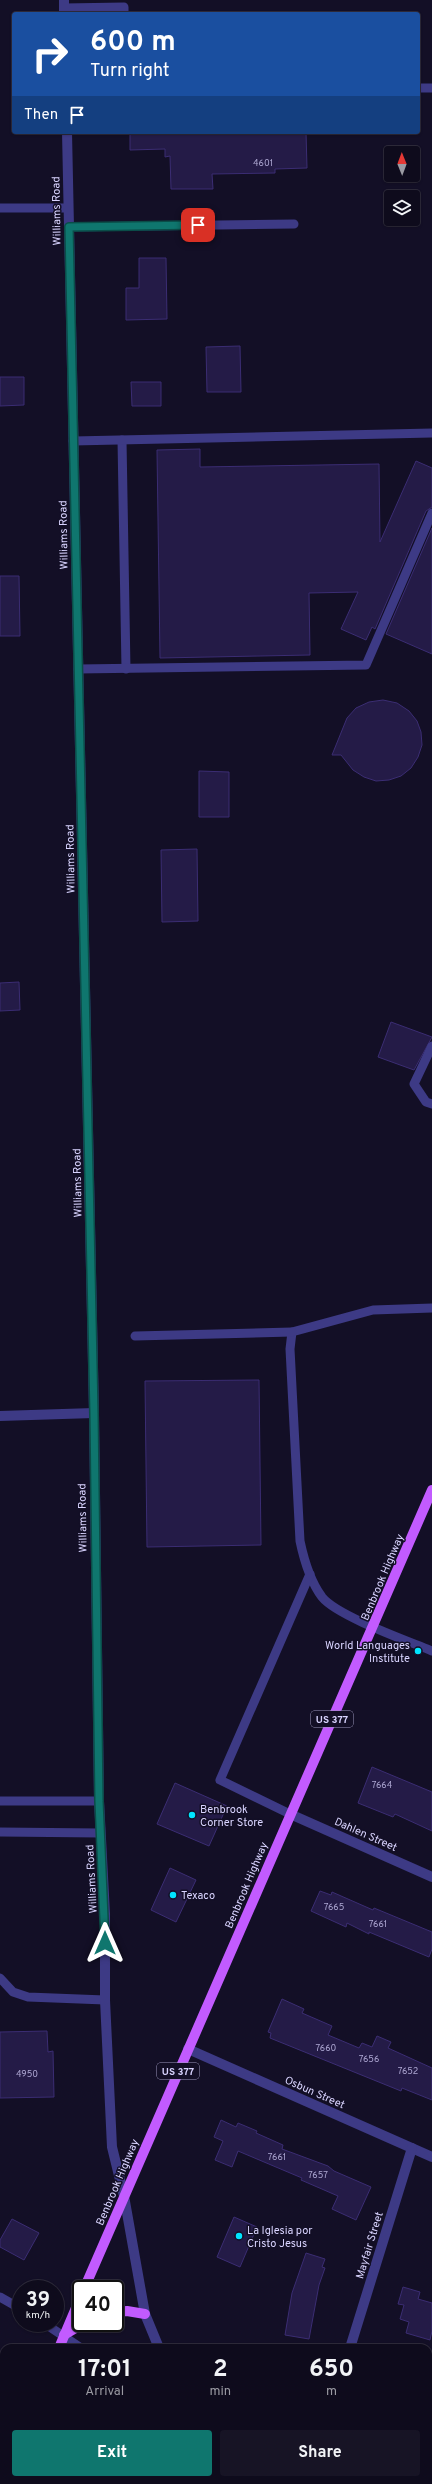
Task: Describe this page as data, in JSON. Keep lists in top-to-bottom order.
{
  "streets": {
    "main road": ["Benbrook Highway", "US 377"],
    "street": [
      "Williams Road",
      "Dahlen Street",
      "Osbun Street",
      "Mayfair Street"
    ]
  },
  "crossings": [
    ["Williams Road", "Benbrook Highway"],
    ["Benbrook Highway", "Dahlen Street"],
    ["Benbrook Highway", "Osbun Street"],
    ["Osbun Street", "Mayfair Street"]
  ],
  "places": [
    "World Languages Institute",
    "Benbrook Corner Store",
    "Texaco",
    "La Iglesia por Cristo Jesus"
  ],
  "house_numbers": [
    "4601",
    "7664",
    "7665",
    "7661",
    "7660",
    "7656",
    "7652",
    "4950",
    "7661",
    "7657"
  ],
  "north": "top",
  "page": {
    "turn": ["600 m", "Turn right"],
    "then": "Then",
    "speed": "39 km/h",
    "limit": "40",
    "eta": [
      "17:01",
      "Arrival",
      "2",
      "min",
      "650",
      "m"
    ],
    "buttons": ["Exit", "Share"]
  }
}
